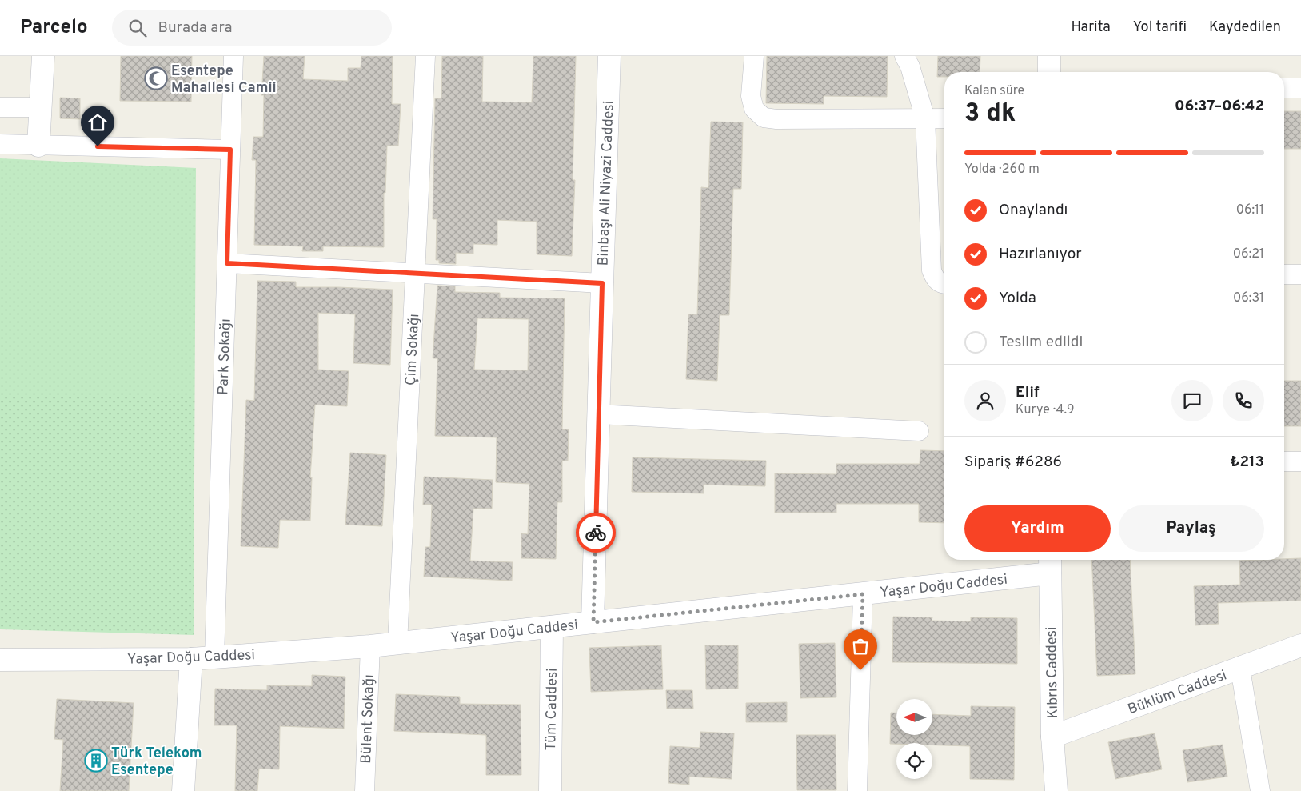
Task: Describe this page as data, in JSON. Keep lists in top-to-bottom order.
{
  "streets": {
    "street": [
      "Binbaşı Ali Niyazi Caddesi",
      "Çim Sokağı",
      "Park Sokağı",
      "Yaşar Doğu Caddesi",
      "Kıbrıs Caddesi",
      "Büklüm Caddesi",
      "Tüm Caddesi",
      "Bülent Sokağı"
    ]
  },
  "crossings": [
    ["Binbaşı Ali Niyazi Caddesi", "Yaşar Doğu Caddesi"],
    ["Çim Sokağı", "Yaşar Doğu Caddesi"],
    ["Park Sokağı", "Yaşar Doğu Caddesi"],
    ["Yaşar Doğu Caddesi", "Kıbrıs Caddesi"],
    ["Yaşar Doğu Caddesi", "Tüm Caddesi"],
    ["Yaşar Doğu Caddesi", "Bülent Sokağı"],
    ["Kıbrıs Caddesi", "Büklüm Caddesi"]
  ],
  "places": {
    "mosque": ["Esentepe Mahallesi Camii"],
    "building": ["Türk Telekom Esentepe"]
  },
  "north": "left",
  "page": {
    "header": "Parcelo",
    "search": "Burada ara",
    "nav": ["Harita", "Yol tarifi", "Kaydedilen"],
    "heading": ["3 dk", "Kalan süre", "06:37–06:42"],
    "panel": [
      "Elif",
      "Kurye · 4.9",
      "Sipariş #6286",
      "₺213"
    ],
    "bar": "Yolda · 260 m",
    "list": [
      ["Onaylandı", "06:11"],
      ["Hazırlanıyor", "06:21"],
      ["Yolda", "06:31"],
      "Teslim edildi"
    ],
    "buttons": ["Yardım", "Paylaş"]
  }
}
